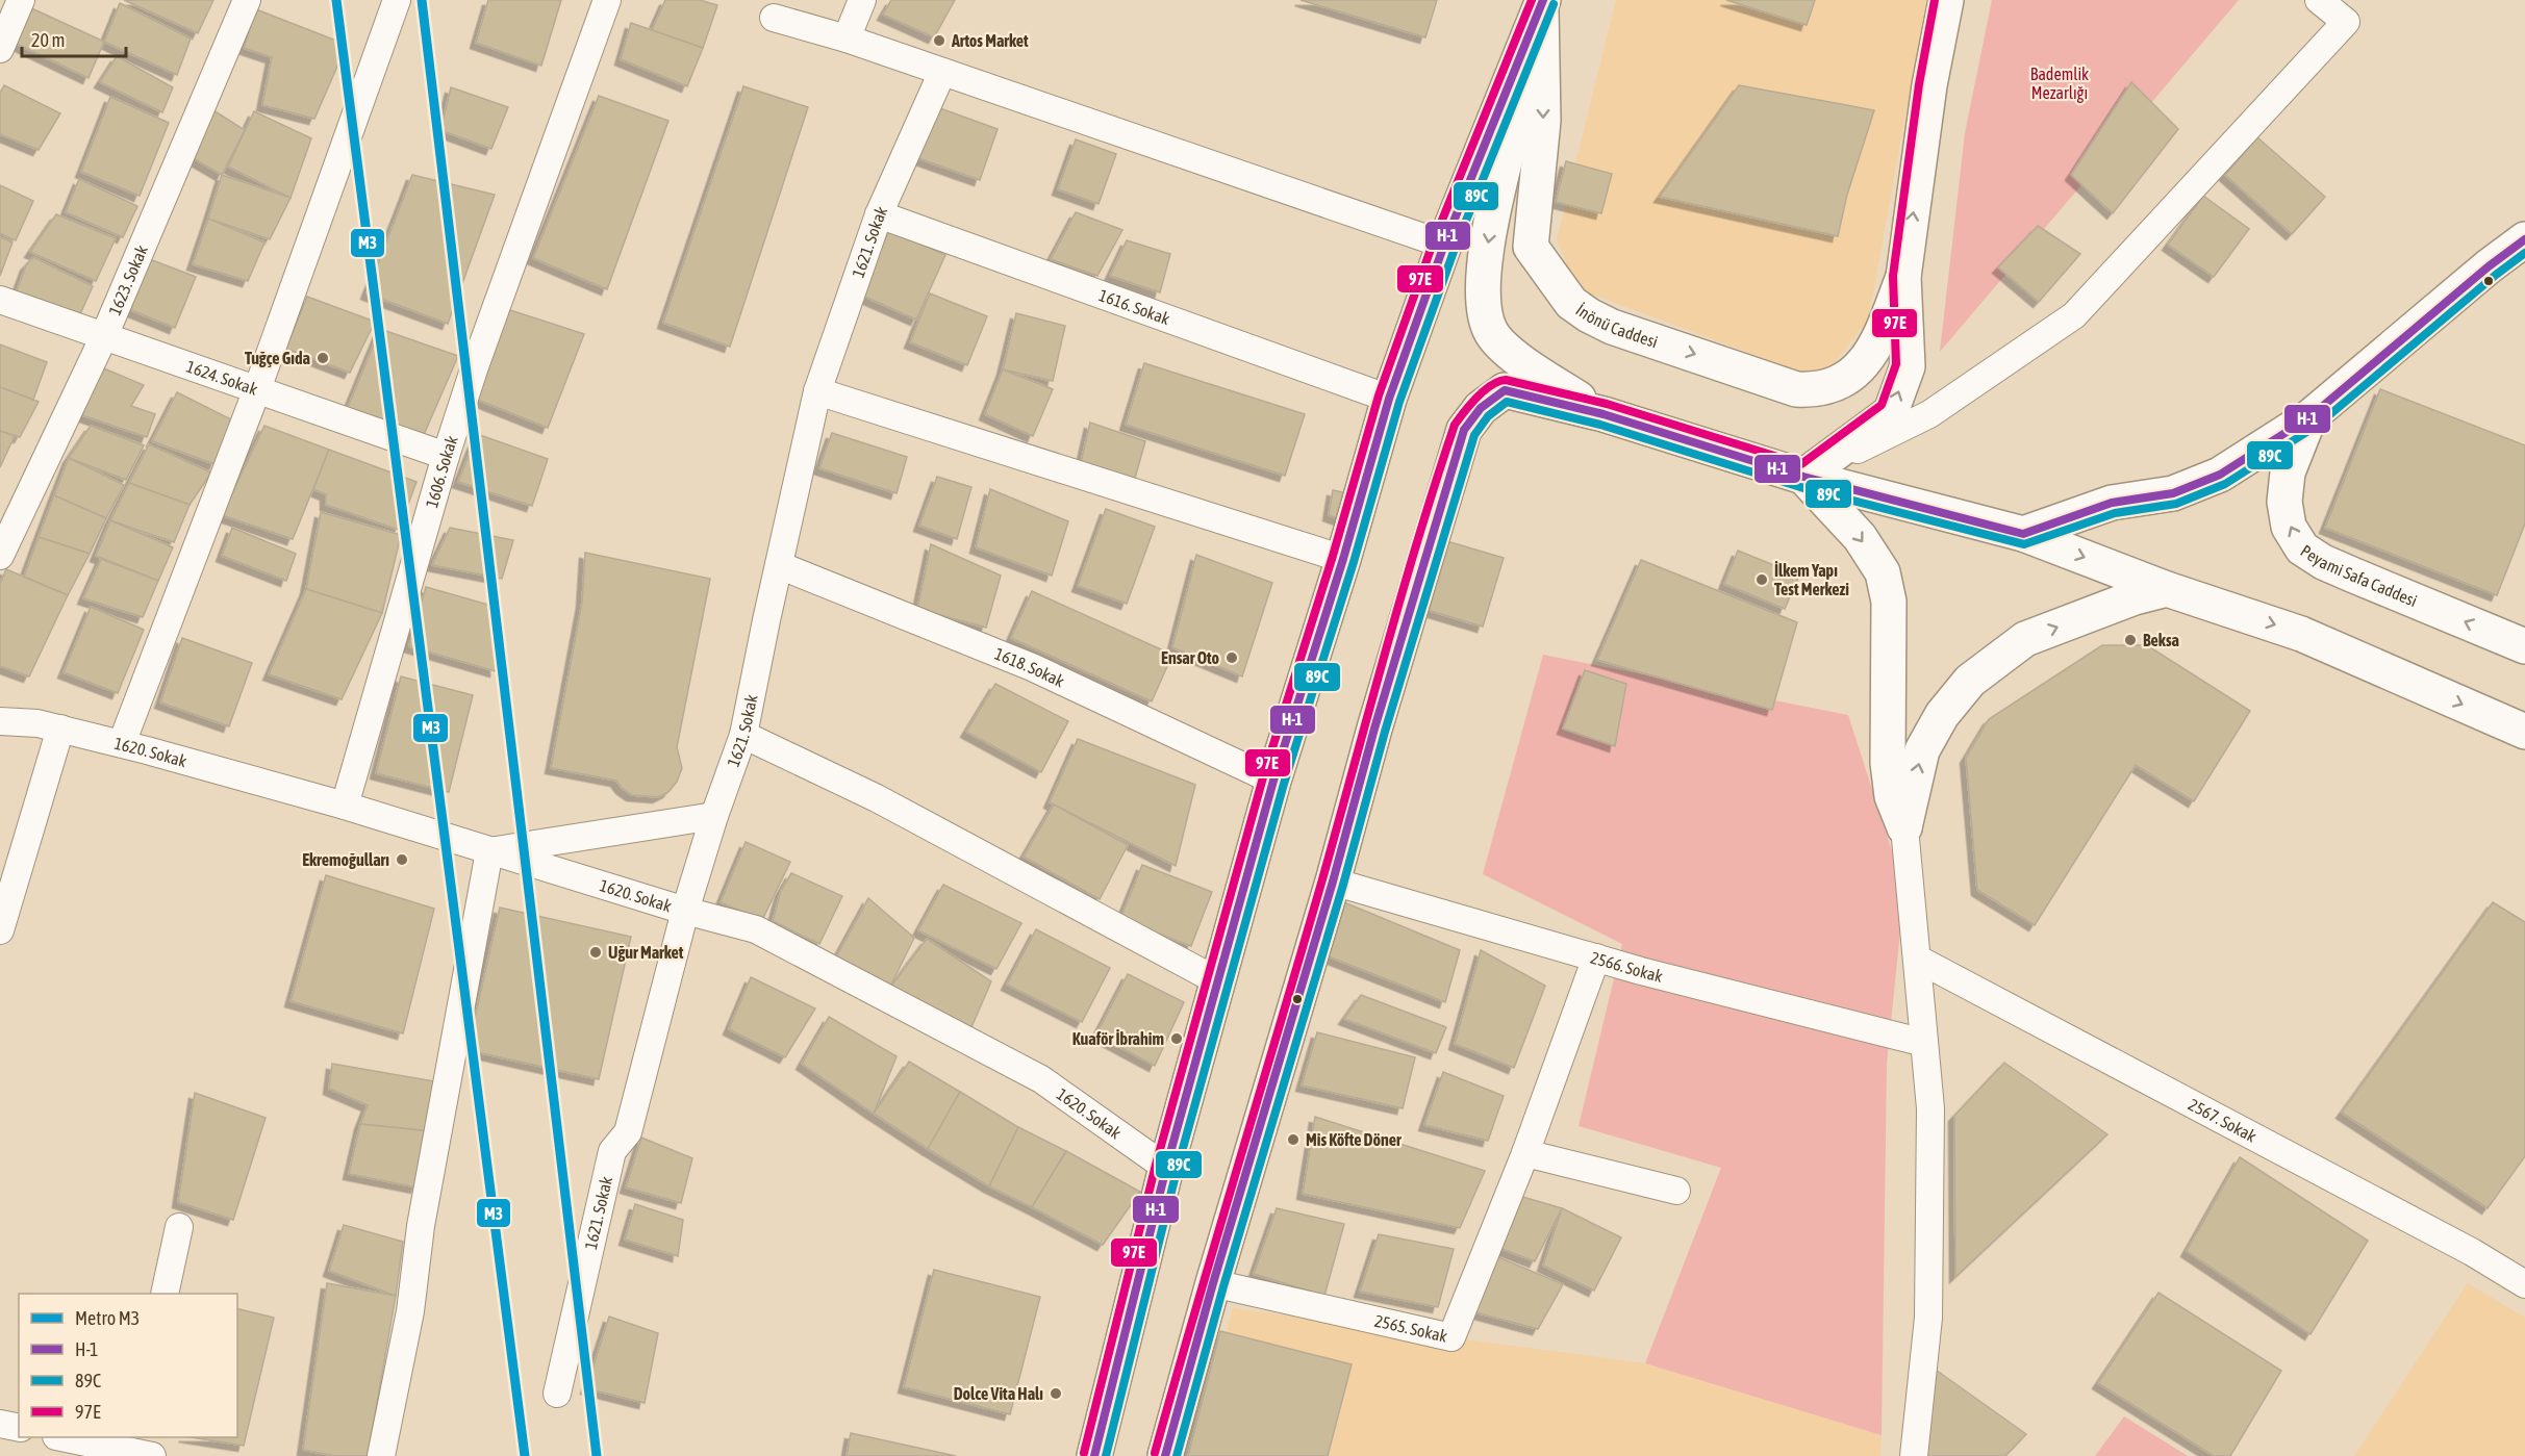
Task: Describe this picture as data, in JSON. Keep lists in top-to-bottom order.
{
  "streets": {
    "main road": ["İnönü Caddesi", "Peyami Safa Caddesi"],
    "street": [
      "1621. Sokak",
      "1623. Sokak",
      "1616. Sokak",
      "1624. Sokak",
      "1606. Sokak",
      "1618. Sokak",
      "1620. Sokak",
      "2566. Sokak",
      "2567. Sokak",
      "2565. Sokak"
    ]
  },
  "crossings": [
    ["1621. Sokak", "1616. Sokak"],
    ["1621. Sokak", "1618. Sokak"],
    ["1621. Sokak", "1620. Sokak"],
    ["1623. Sokak", "1624. Sokak"],
    ["1624. Sokak", "1606. Sokak"],
    ["1606. Sokak", "1620. Sokak"],
    ["2566. Sokak", "2565. Sokak"]
  ],
  "parks": ["Bademlik Mezarlığı"],
  "places": [
    "Artos Market",
    "Tuğçe Gıda",
    "İlkem Yapı Test Merkezi",
    "Beksa",
    "Ensar Oto",
    "Ekremoğulları",
    "Uğur Market",
    "Kuaför İbrahim",
    "Mis Köfte Döner",
    "Dolce Vita Halı"
  ],
  "lines": [
    "metro line M3",
    "transit line H-1",
    "transit line 97E",
    "transit line 89C"
  ],
  "legend": [
    "Metro M3",
    "H-1",
    "89C",
    "97E"
  ],
  "scale_bar": "20 m"
}
